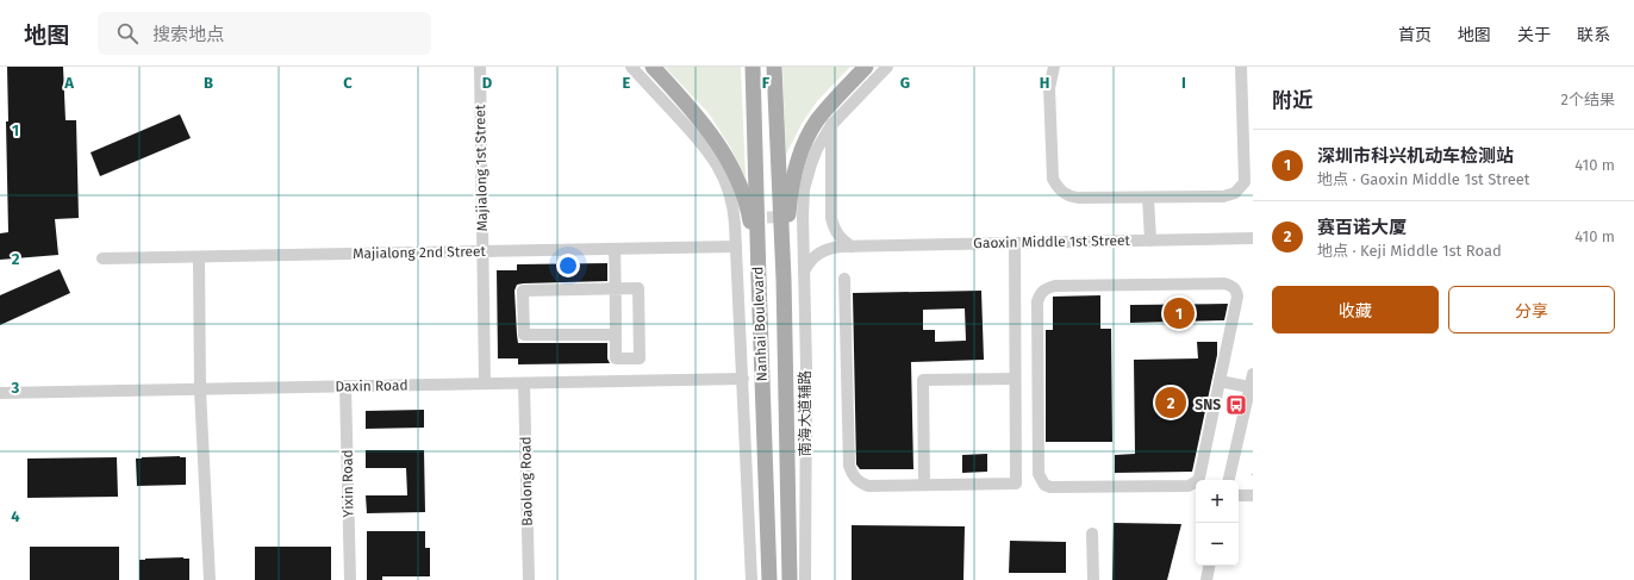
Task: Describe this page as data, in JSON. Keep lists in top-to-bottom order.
{
  "streets": {
    "main road": ["Nanhai Boulevard"],
    "street": [
      "Majialong 1st Street",
      "Gaoxin Middle 1st Street",
      "Majialong 2nd Street",
      "Daxin Road",
      "南海大道辅路",
      "Baolong Road",
      "Yixin Road"
    ]
  },
  "crossings": [
    ["Majialong 1st Street", "Majialong 2nd Street"],
    ["Majialong 1st Street", "Daxin Road"],
    ["Gaoxin Middle 1st Street", "南海大道辅路"],
    ["Daxin Road", "Baolong Road"],
    ["Daxin Road", "Yixin Road"]
  ],
  "places": {
    "bus stop": ["SNS"]
  },
  "page": {
    "header": "地图",
    "search": "搜索地点",
    "nav": [
      "首页",
      "地图",
      "关于",
      "联系"
    ],
    "heading": ["附近", "2个结果"],
    "list": [
      {
        "mark": "1",
        "name": "深圳市科兴机动车检测站",
        "note": "地点 · Gaoxin Middle 1st Street",
        "value": "410 m"
      },
      {
        "mark": "2",
        "name": "赛百诺大厦",
        "note": "地点 · Keji Middle 1st Road",
        "value": "410 m"
      }
    ],
    "buttons": ["收藏", "分享"],
    "pins": ["1", "2"],
    "map_buttons": ["+", "−"]
  },
  "grid": {
    "columns": [
      "A",
      "B",
      "C",
      "D",
      "E",
      "F",
      "G",
      "H",
      "I"
    ],
    "rows": [
      "1",
      "2",
      "3",
      "4"
    ]
  }
}
